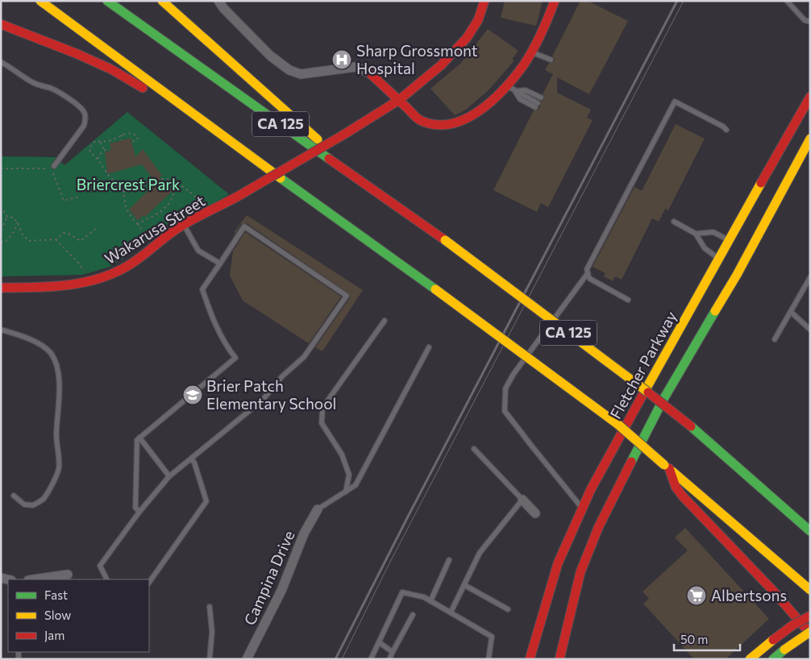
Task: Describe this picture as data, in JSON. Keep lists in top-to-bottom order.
{
  "streets": {
    "main road": ["CA 125", "Wakarusa Street", "Fletcher Parkway"],
    "street": ["Campina Drive"]
  },
  "parks": ["Briercrest Park"],
  "places": {
    "hospital": ["Sharp Grossmont Hospital"],
    "school or university": ["Brier Patch Elementary School"],
    "supermarket": ["Albertsons"]
  },
  "legend": ["Fast", "Slow", "Jam"],
  "scale_bar": "50 m"
}
